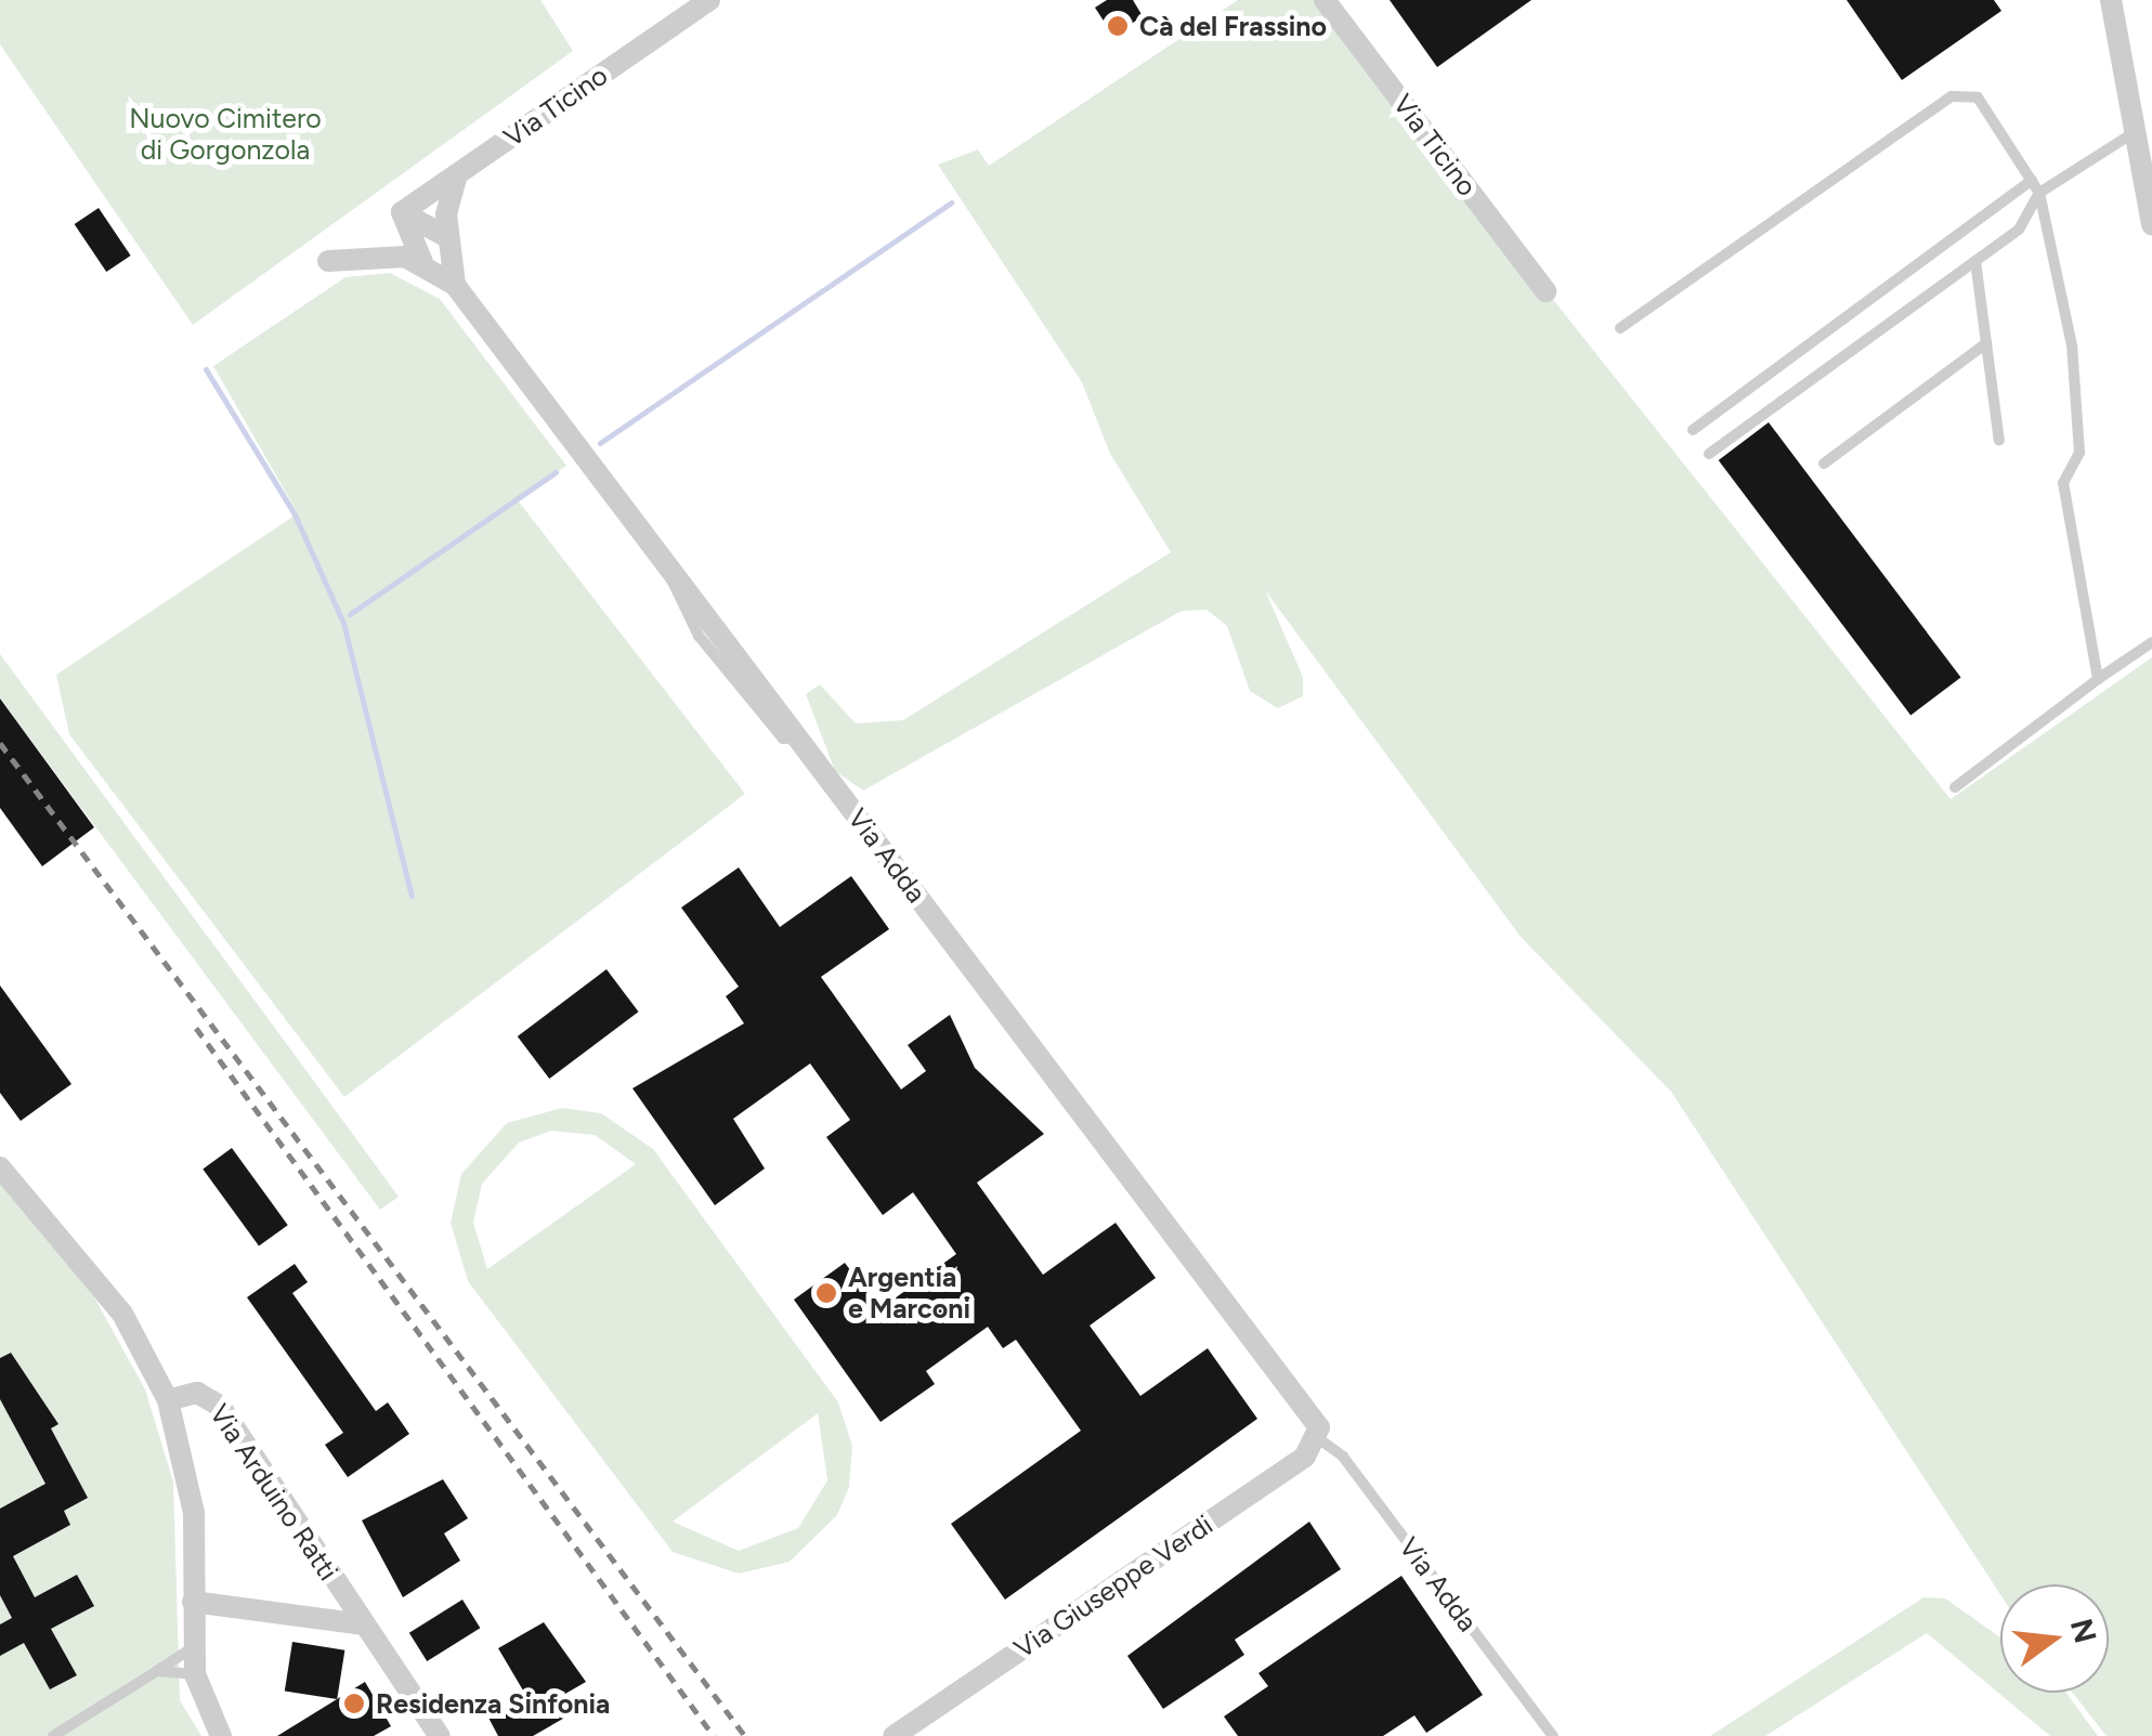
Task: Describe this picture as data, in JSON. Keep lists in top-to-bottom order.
{
  "streets": {
    "street": [
      "Via Ticino",
      "Via Adda",
      "Via Arduino Ratti",
      "Via Giuseppe Verdi"
    ]
  },
  "crossings": [
    ["Via Ticino", "Via Adda"],
    ["Via Adda", "Via Giuseppe Verdi"]
  ],
  "parks": ["Nuovo Cimitero di Gorgonzola"],
  "places": ["Cà del Frassino", "Argentia e Marconi", "Residenza Sinfonia"],
  "north": "right"
}
